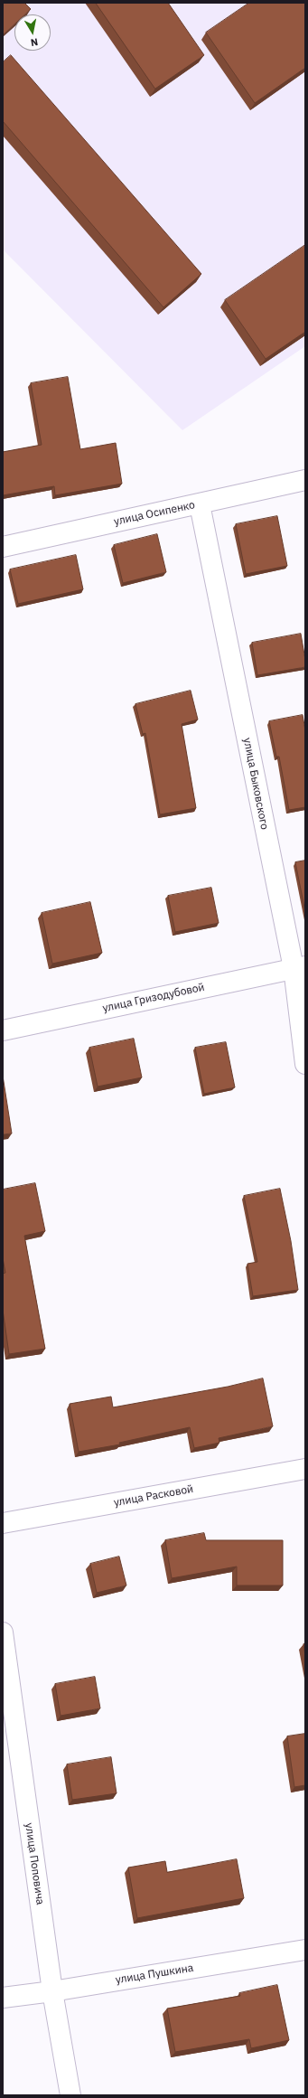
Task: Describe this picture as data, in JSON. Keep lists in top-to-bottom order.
{
  "streets": {
    "street": [
      "улица Осипенко",
      "улица Быковского",
      "улица Гризодубовой",
      "улица Расковой",
      "улица Поповича",
      "улица Пушкина"
    ]
  },
  "crossings": [
    ["улица Осипенко", "улица Быковского"],
    ["улица Быковского", "улица Гризодубовой"],
    ["улица Поповича", "улица Пушкина"]
  ],
  "north": "bottom"
}
